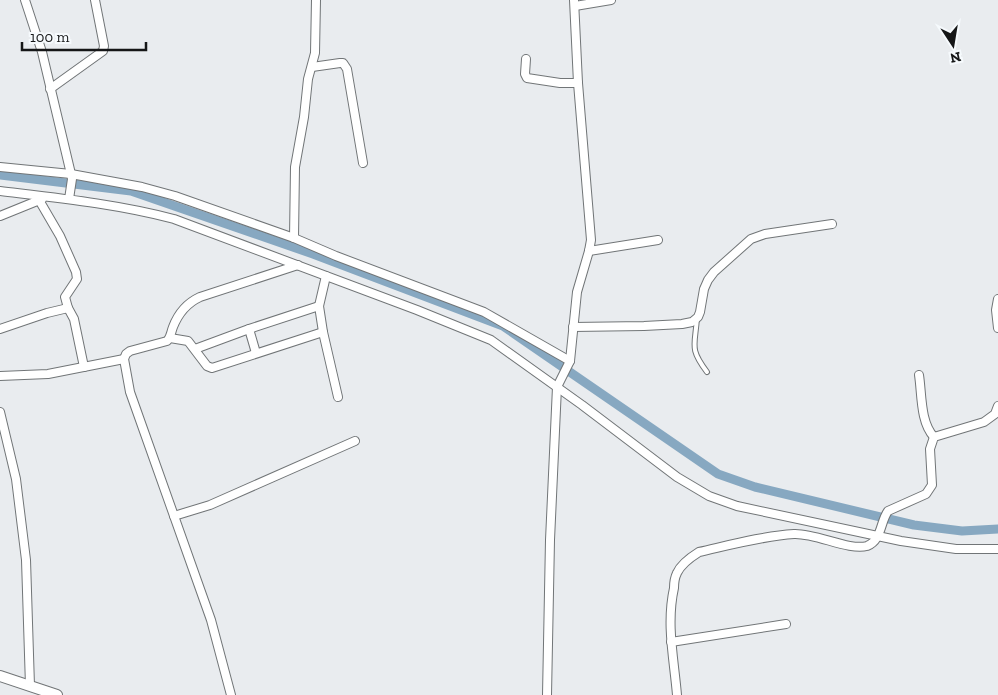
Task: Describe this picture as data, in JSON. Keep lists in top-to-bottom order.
{
  "scale_bar": "100 m",
  "north": "bottom"
}
